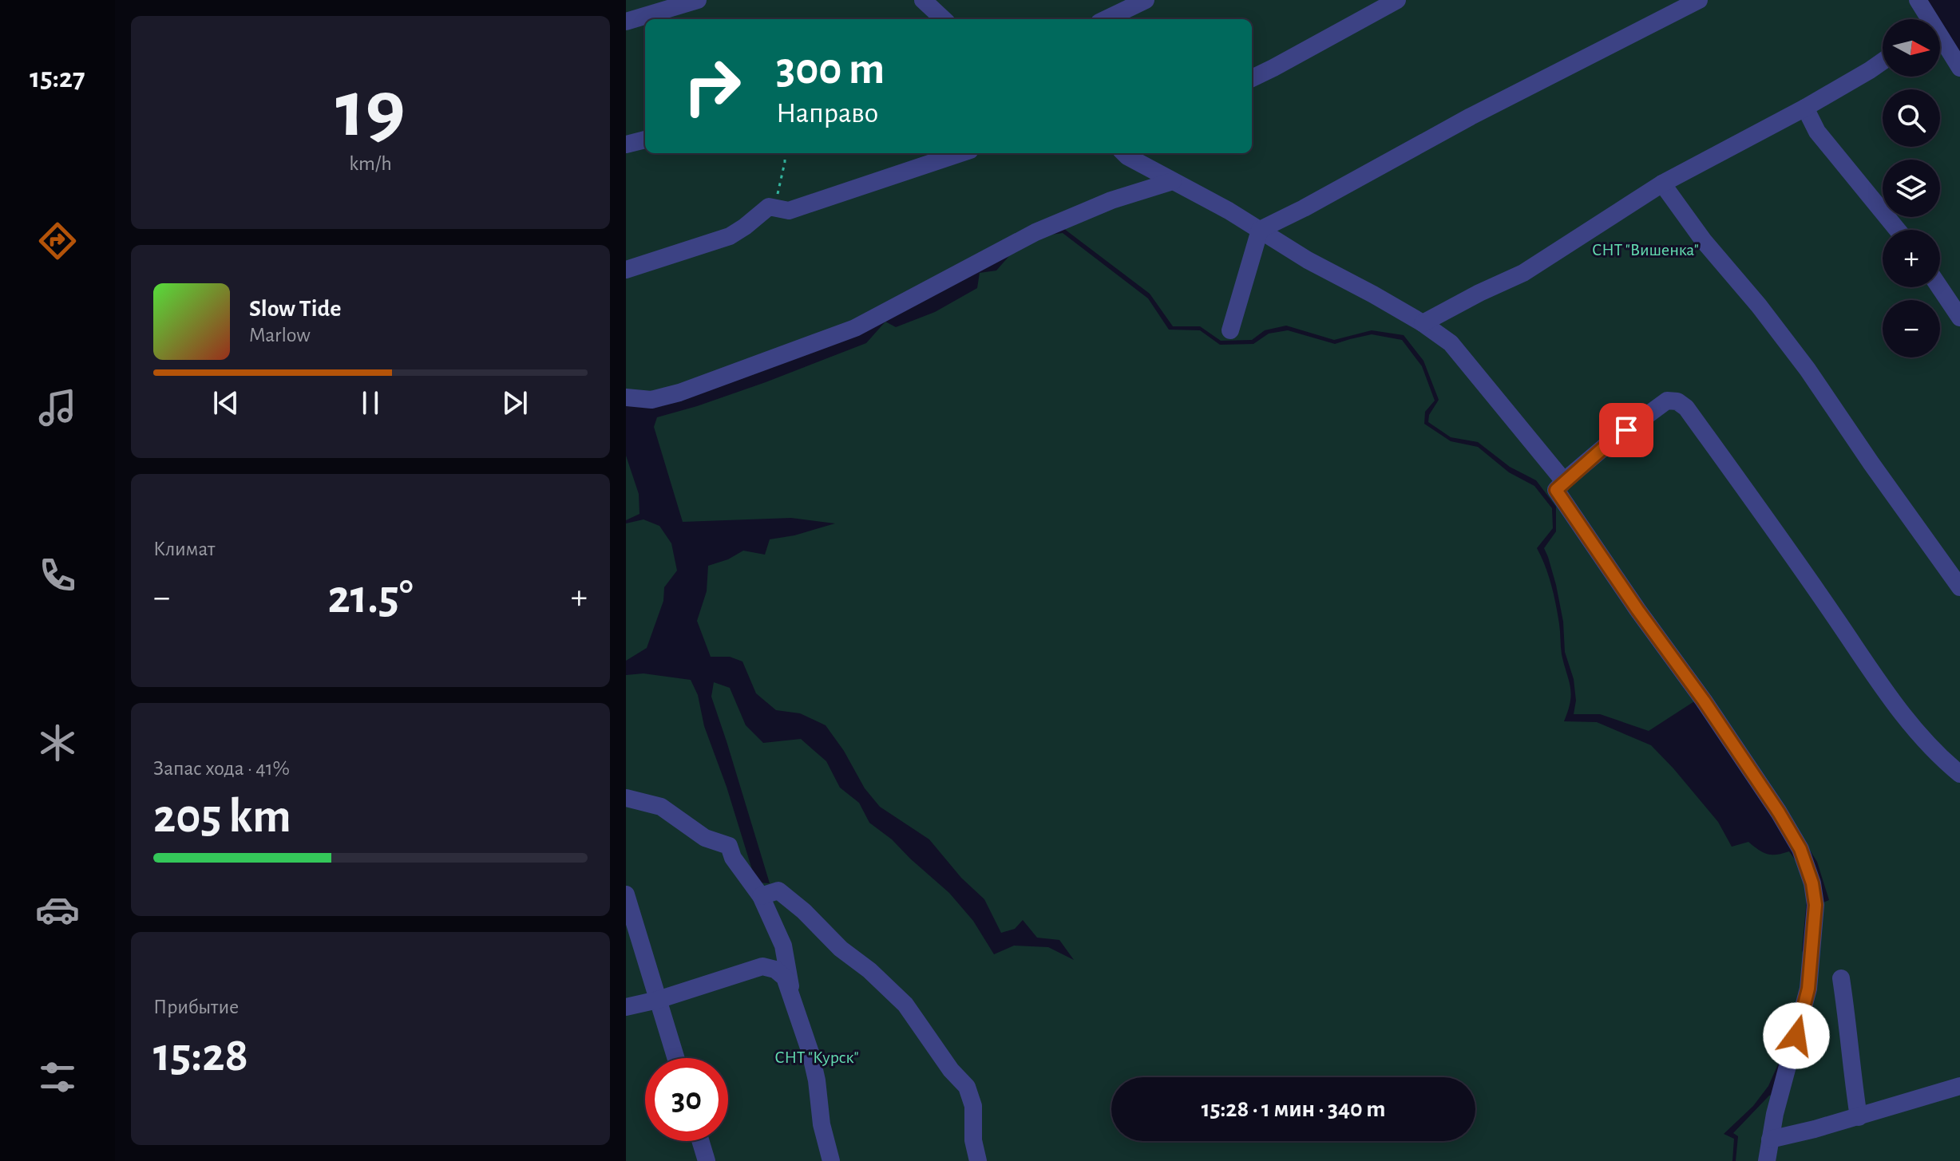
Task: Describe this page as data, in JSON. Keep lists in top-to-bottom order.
{
  "parks": ["СНТ \"Вишенка\"", "СНТ \"Курск\""],
  "north": "right",
  "page": {
    "tabs": "15:27",
    "tile": [
      ["19", "km/h"],
      "Климат",
      ["Запас хода · 41%", "205 km"],
      ["Прибытие", "15:28"]
    ],
    "map_buttons": ["+", "−"],
    "turn": ["300 m", "Направо"],
    "song": ["Slow Tide", "Marlow"],
    "heat": ["−", "21.5°", "+"],
    "limit": "30",
    "trip": "15:28 · 1 мин · 340 m"
  }
}
